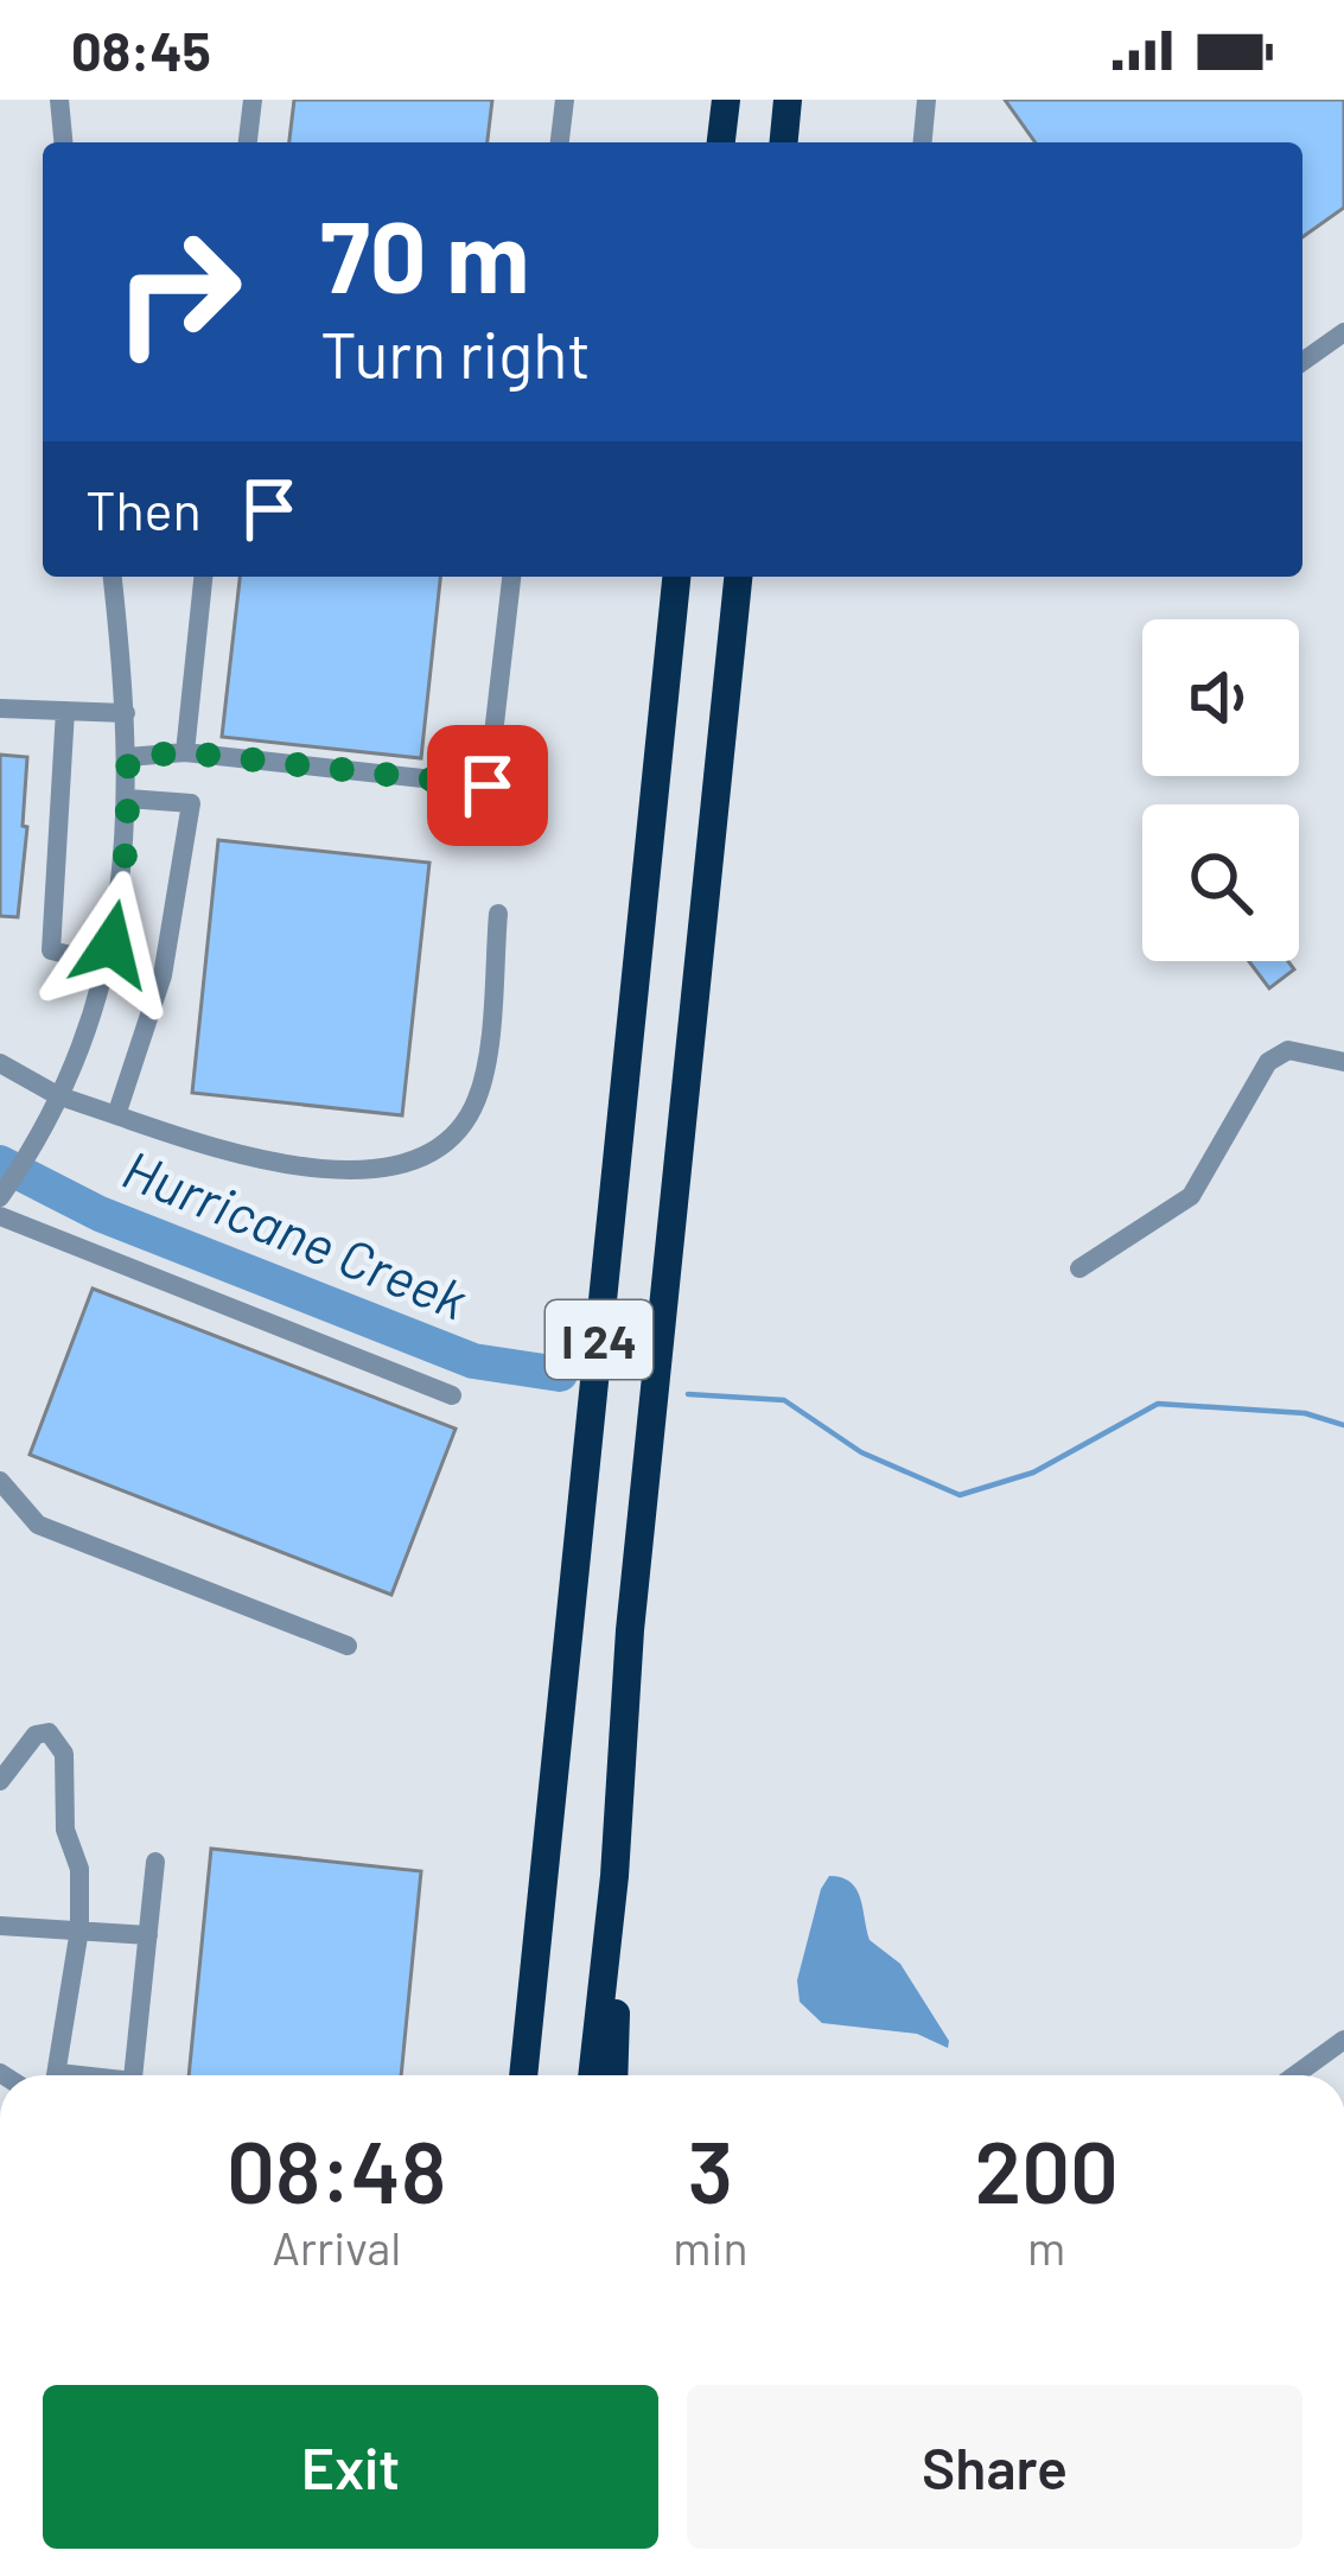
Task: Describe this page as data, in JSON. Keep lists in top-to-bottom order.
{
  "streets": {
    "highway": ["I 24"]
  },
  "water": ["Hurricane Creek"],
  "page": {
    "status": "08:45",
    "turn": ["70 m", "Turn right"],
    "then": "Then",
    "eta": [
      "08:48",
      "Arrival",
      "3",
      "min",
      "200",
      "m"
    ],
    "buttons": ["Exit", "Share"]
  }
}
